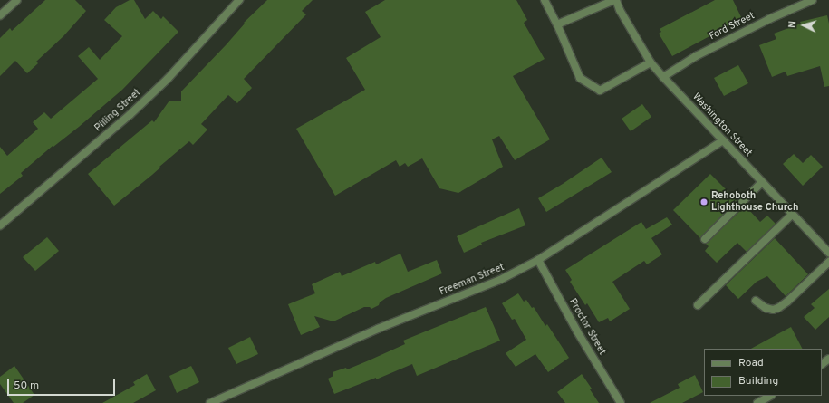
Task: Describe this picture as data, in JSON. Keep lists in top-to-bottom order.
{
  "streets": {
    "street": [
      "Ford Street",
      "Pilling Street",
      "Washington Street",
      "Freeman Street",
      "Proctor Street"
    ]
  },
  "crossings": [
    ["Ford Street", "Washington Street"],
    ["Washington Street", "Freeman Street"],
    ["Freeman Street", "Proctor Street"]
  ],
  "places": ["Rehoboth Lighthouse Church"],
  "legend": ["Road", "Building"],
  "scale_bar": "50 m",
  "north": "left"
}
